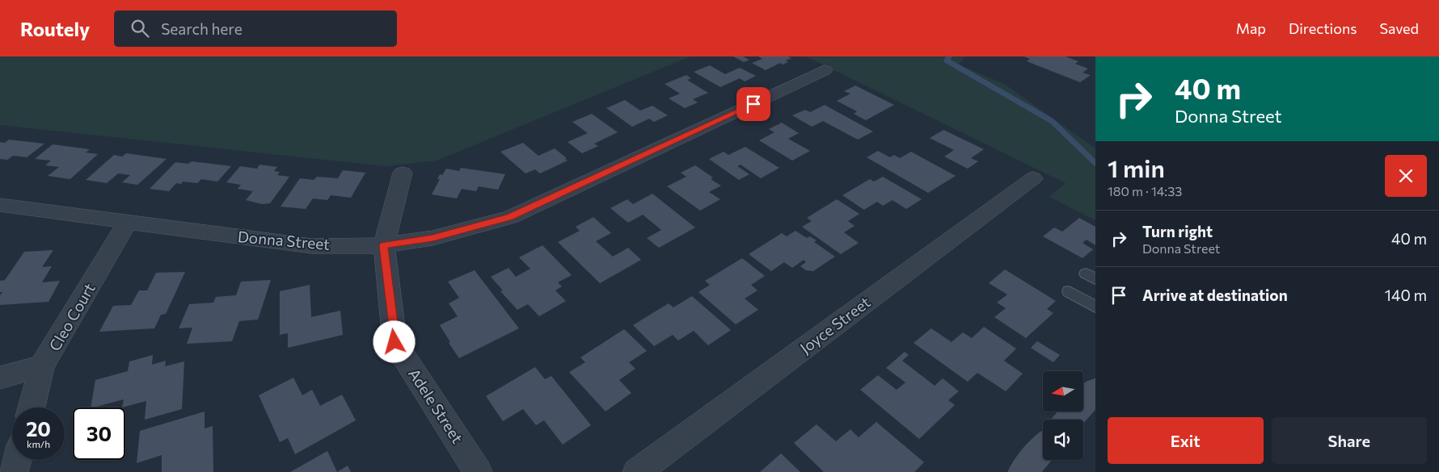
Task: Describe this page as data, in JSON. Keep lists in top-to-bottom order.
{
  "streets": {
    "street": [
      "Donna Street",
      "Cleo Court",
      "Joyce Street",
      "Adele Street"
    ]
  },
  "crossings": [
    ["Donna Street", "Cleo Court"],
    ["Donna Street", "Adele Street"]
  ],
  "north": "left",
  "page": {
    "header": "Routely",
    "search": "Search here",
    "nav": ["Map", "Directions", "Saved"],
    "turn": ["40 m", "Donna Street"],
    "heading": ["1 min", "180 m · 14:33"],
    "list": [
      {
        "name": "Turn right",
        "note": "Donna Street",
        "value": "40 m"
      },
      {
        "name": "Arrive at destination",
        "value": "140 m"
      }
    ],
    "speed": "20 km/h",
    "limit": "30",
    "buttons": ["Exit", "Share"]
  }
}
